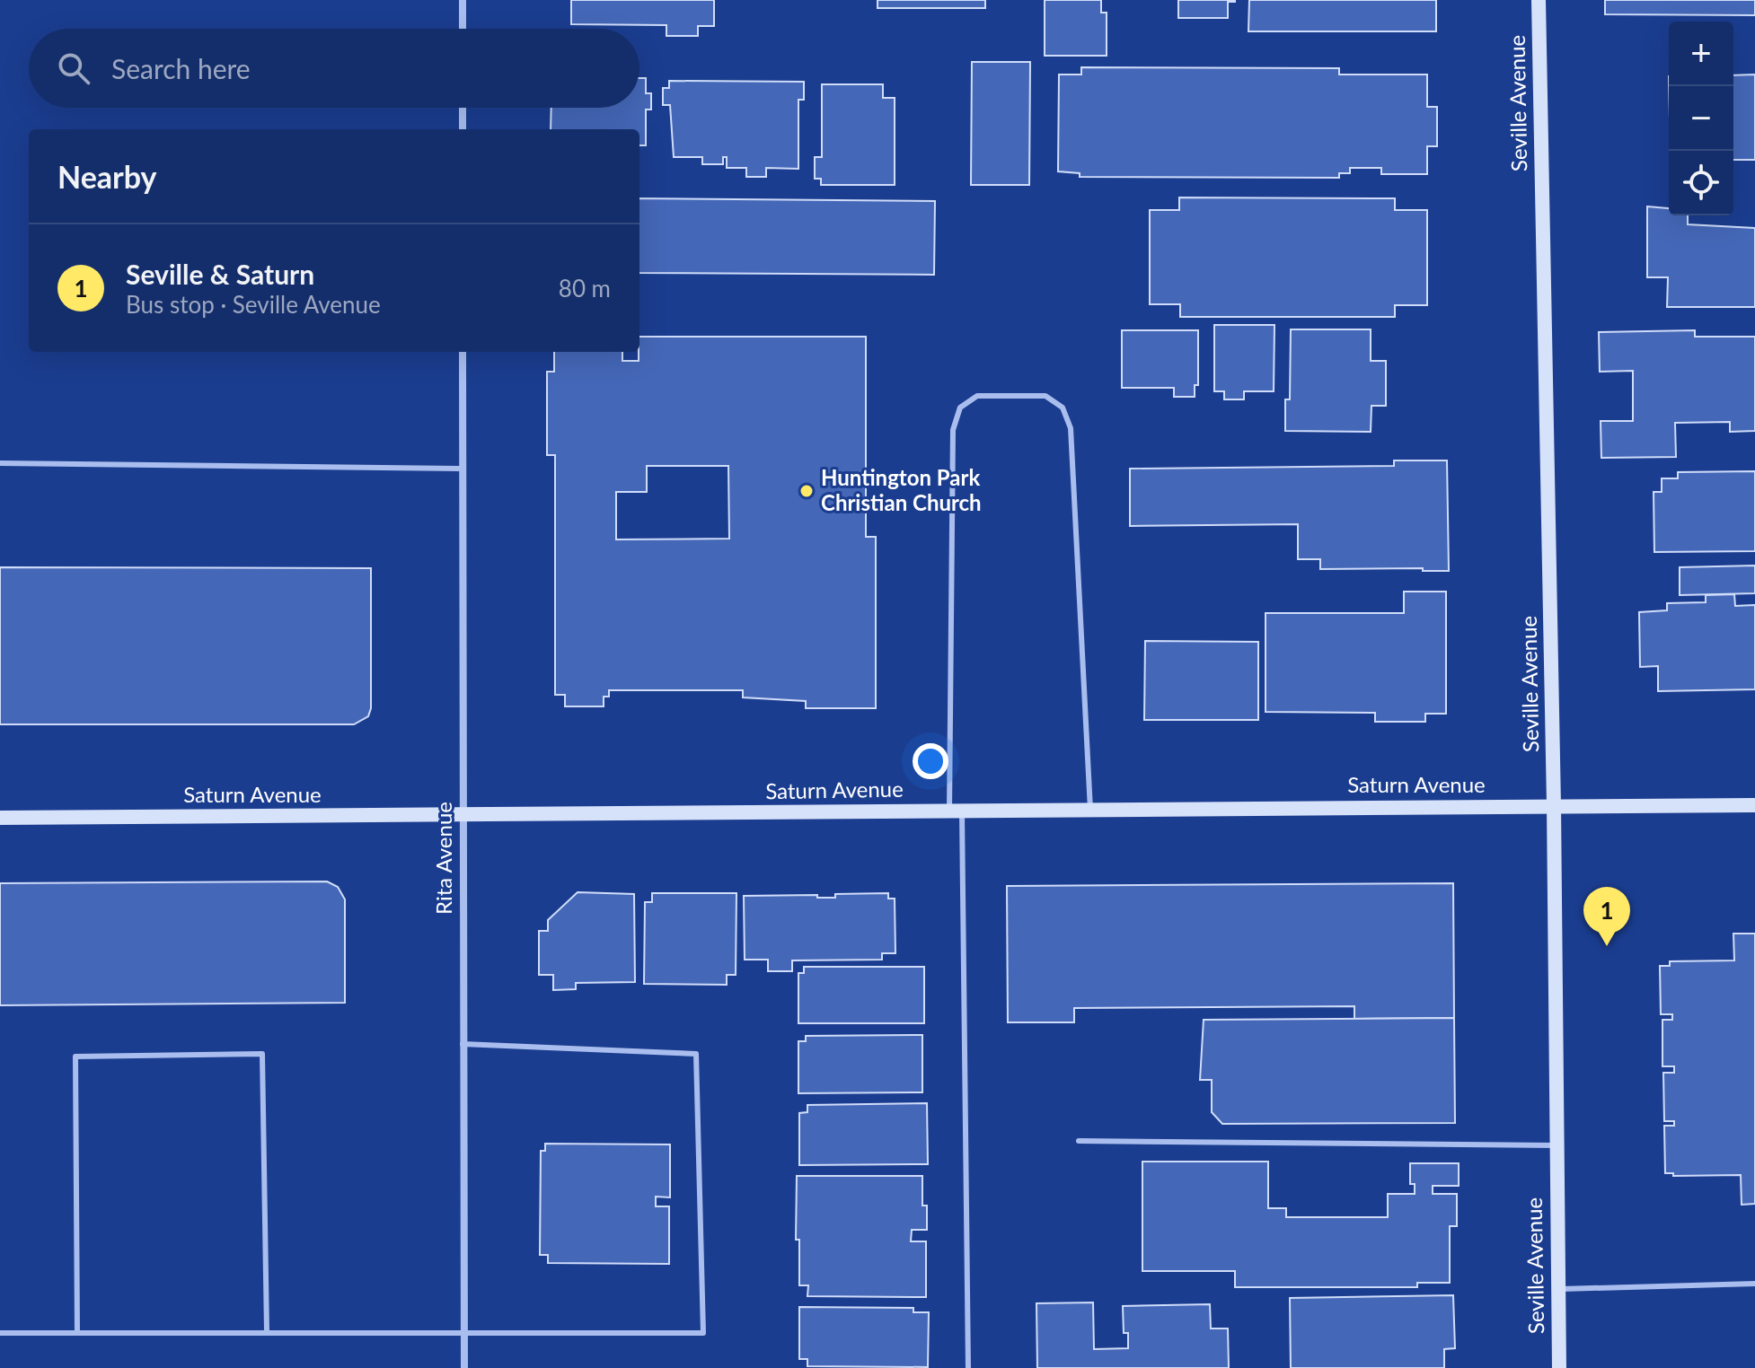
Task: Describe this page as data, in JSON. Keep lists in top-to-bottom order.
{
  "streets": {
    "street": ["Seville Avenue", "Saturn Avenue", "Rita Avenue"]
  },
  "crossings": [
    ["Seville Avenue", "Saturn Avenue"],
    ["Saturn Avenue", "Rita Avenue"]
  ],
  "places": ["Huntington Park Christian Church"],
  "page": {
    "map_buttons": ["+", "−"],
    "search": "Search here",
    "heading": "Nearby",
    "list": [
      {
        "mark": "1",
        "name": "Seville & Saturn",
        "note": "Bus stop · Seville Avenue",
        "value": "80 m"
      }
    ],
    "pins": "1"
  }
}
